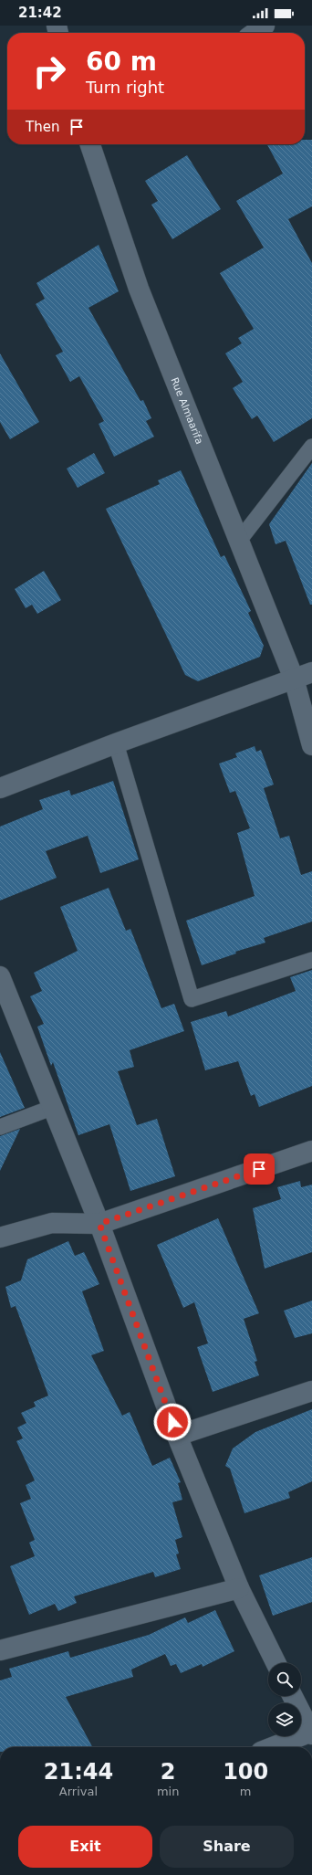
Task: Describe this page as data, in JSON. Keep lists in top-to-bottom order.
{
  "streets": {
    "street": ["Rue Almaarifa"]
  },
  "page": {
    "status": "21:42",
    "turn": ["60 m", "Turn right"],
    "then": "Then",
    "eta": [
      "21:44",
      "Arrival",
      "2",
      "min",
      "100",
      "m"
    ],
    "buttons": ["Exit", "Share"]
  }
}
